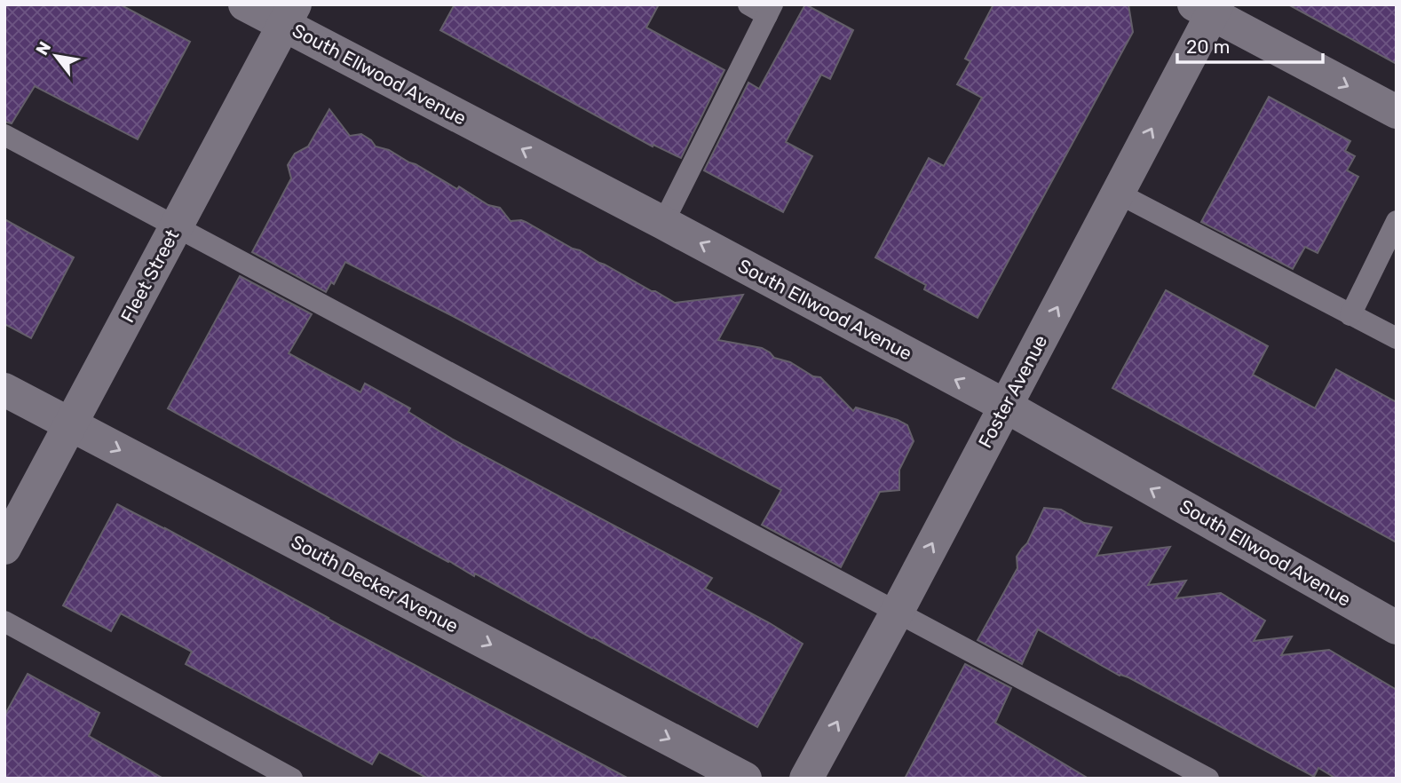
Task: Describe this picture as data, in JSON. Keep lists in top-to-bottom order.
{
  "streets": {
    "street": [
      "South Ellwood Avenue",
      "Fleet Street",
      "Foster Avenue",
      "South Decker Avenue"
    ]
  },
  "crossings": [
    ["South Ellwood Avenue", "Fleet Street"],
    ["South Ellwood Avenue", "Foster Avenue"],
    ["Fleet Street", "South Decker Avenue"]
  ],
  "one_way": ["South Ellwood Avenue", "Foster Avenue", "South Decker Avenue"],
  "scale_bar": "20 m",
  "north": "top left"
}
